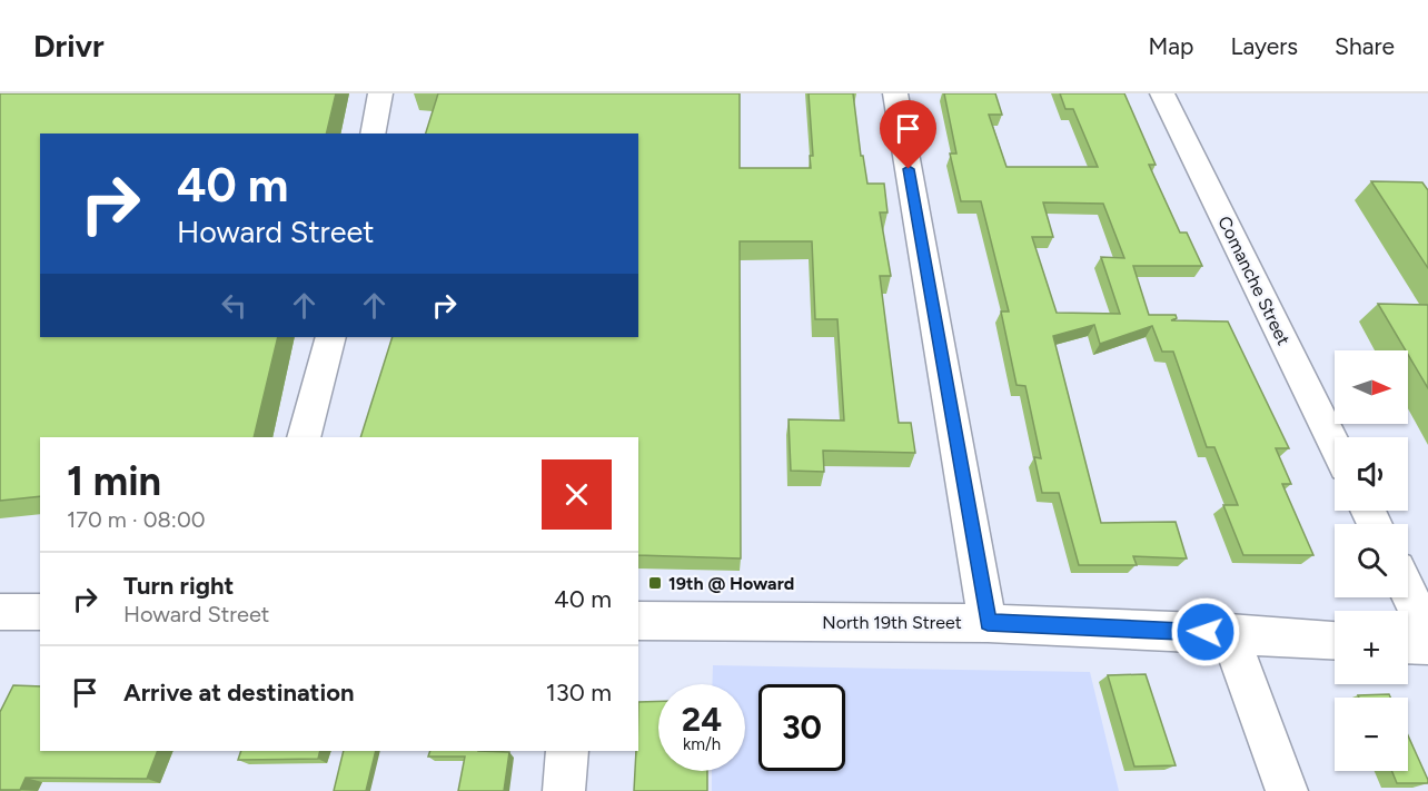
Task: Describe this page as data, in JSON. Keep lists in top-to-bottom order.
{
  "streets": {
    "street": ["Comanche Street", "North 19th Street"]
  },
  "places": {
    "transit": ["19th @ Howard"]
  },
  "north": "right",
  "page": {
    "header": "Drivr",
    "nav": ["Map", "Layers", "Share"],
    "turn": ["40 m", "Howard Street"],
    "map_buttons": ["+", "−"],
    "heading": ["1 min", "170 m · 08:00"],
    "list": [
      {
        "name": "Turn right",
        "note": "Howard Street",
        "value": "40 m"
      },
      {
        "name": "Arrive at destination",
        "value": "130 m"
      }
    ],
    "speed": "24 km/h",
    "limit": "30"
  }
}
